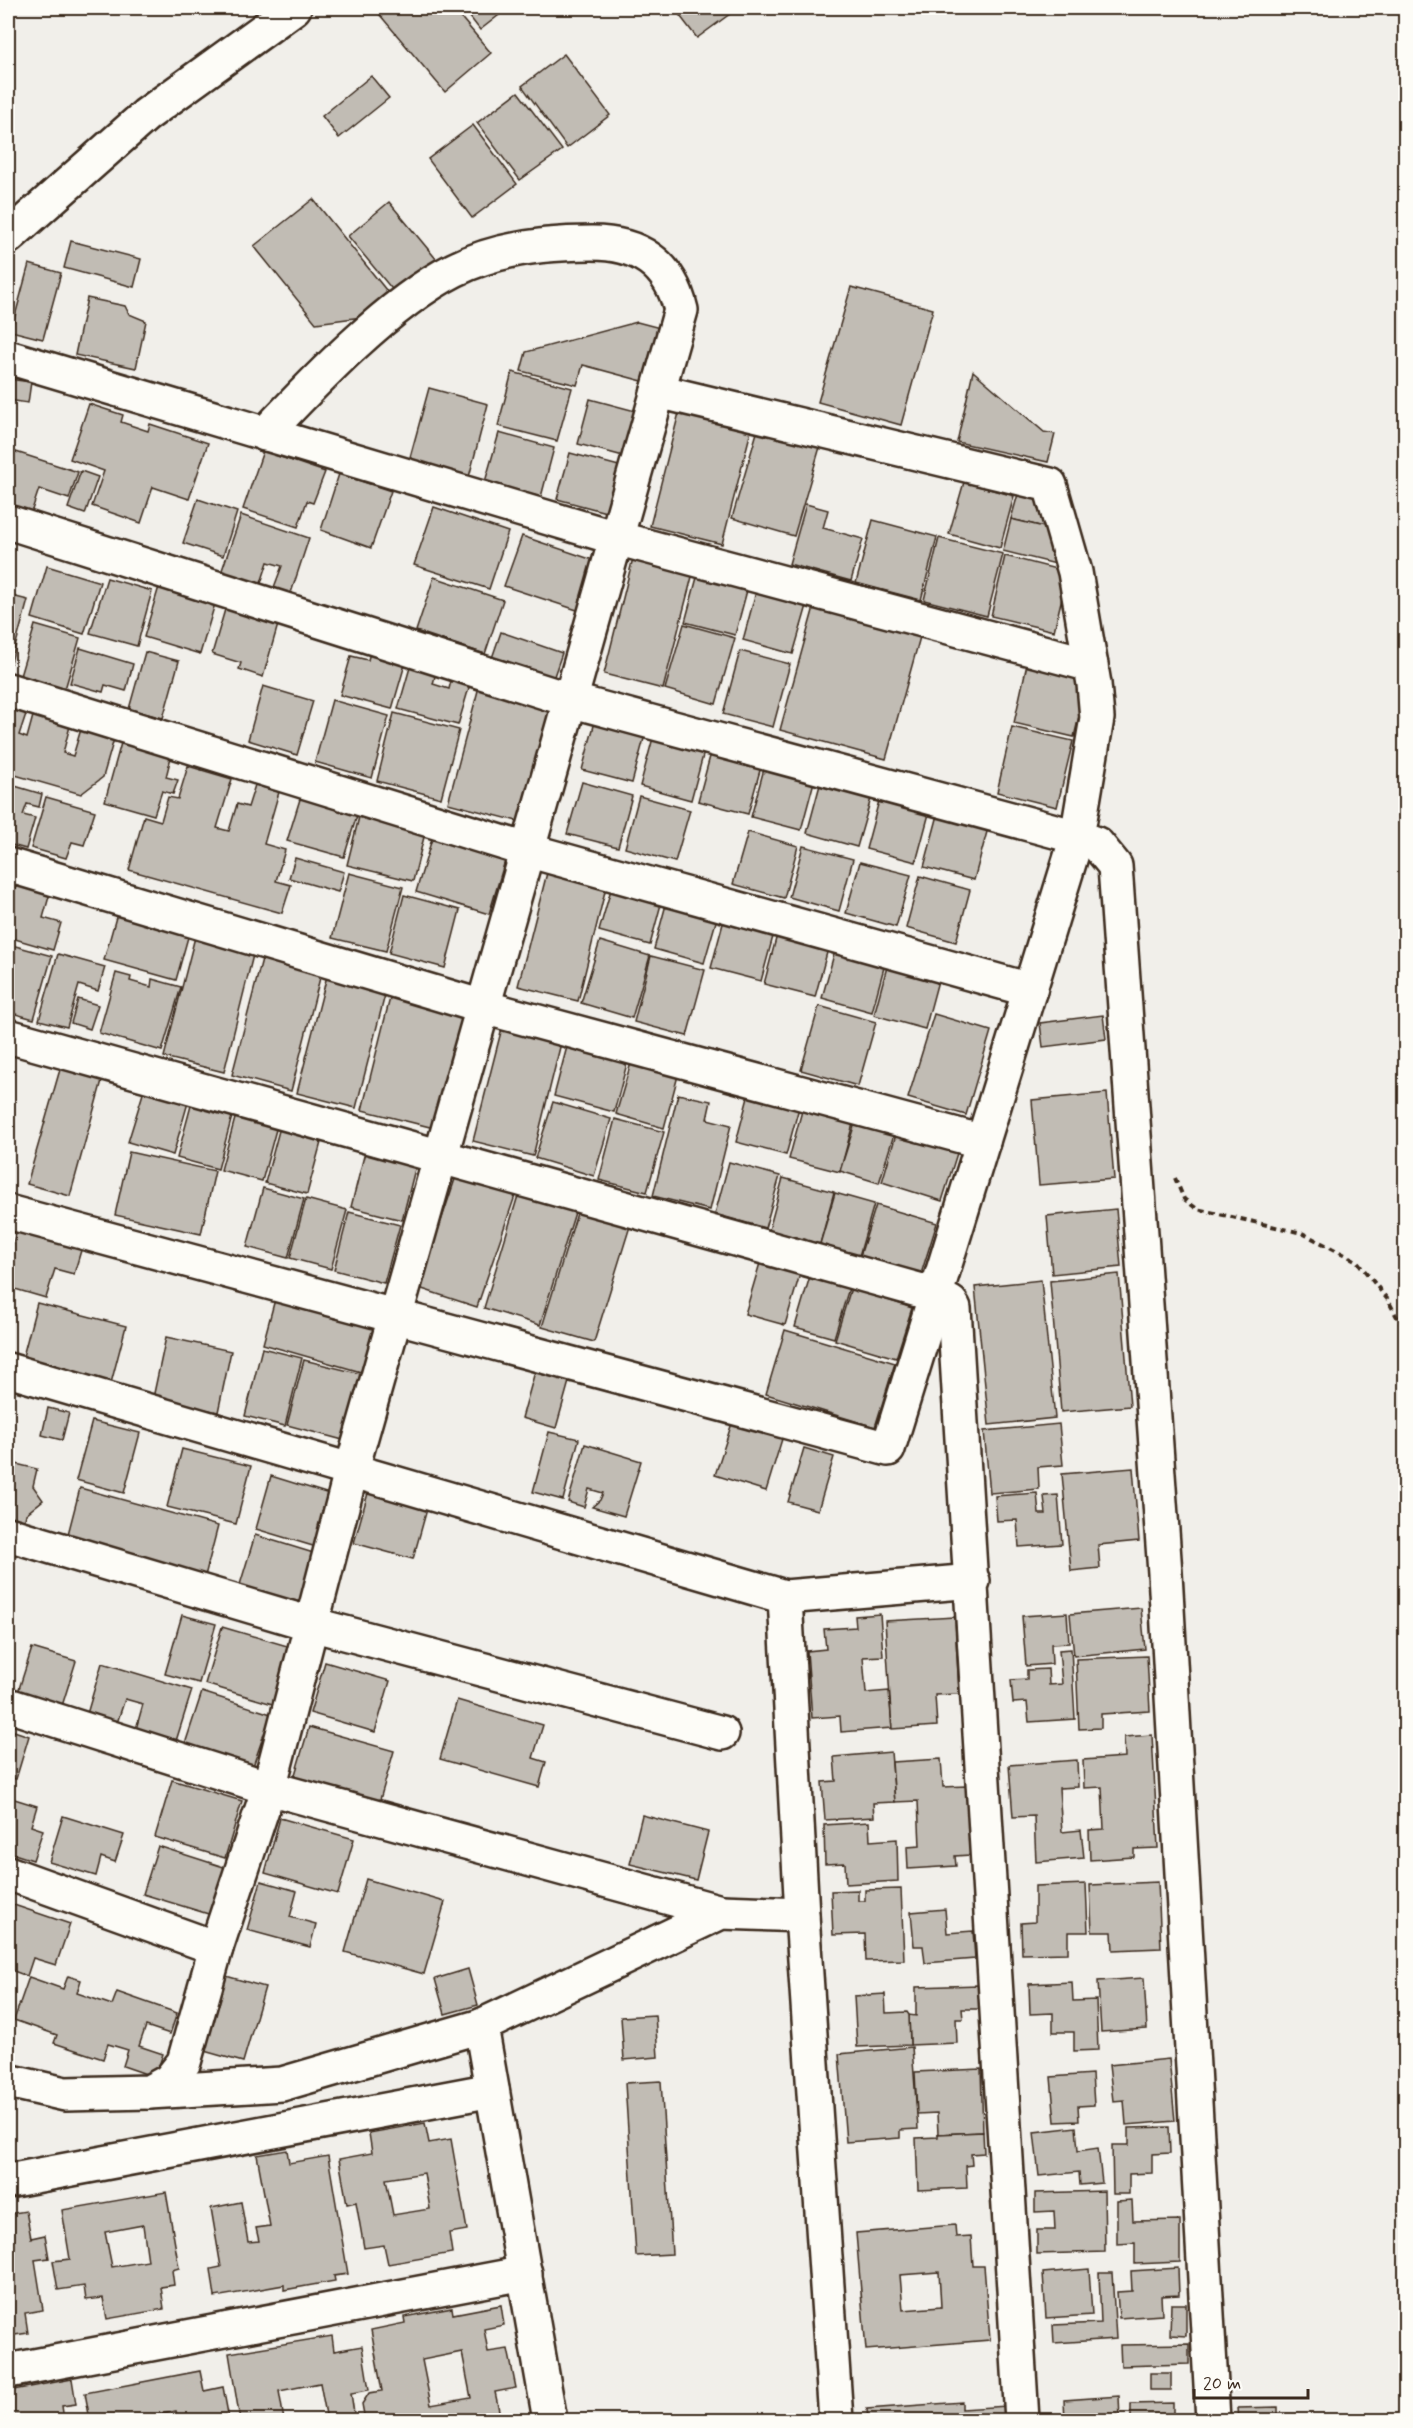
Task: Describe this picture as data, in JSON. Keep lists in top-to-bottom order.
{
  "scale_bar": "20 m"
}
